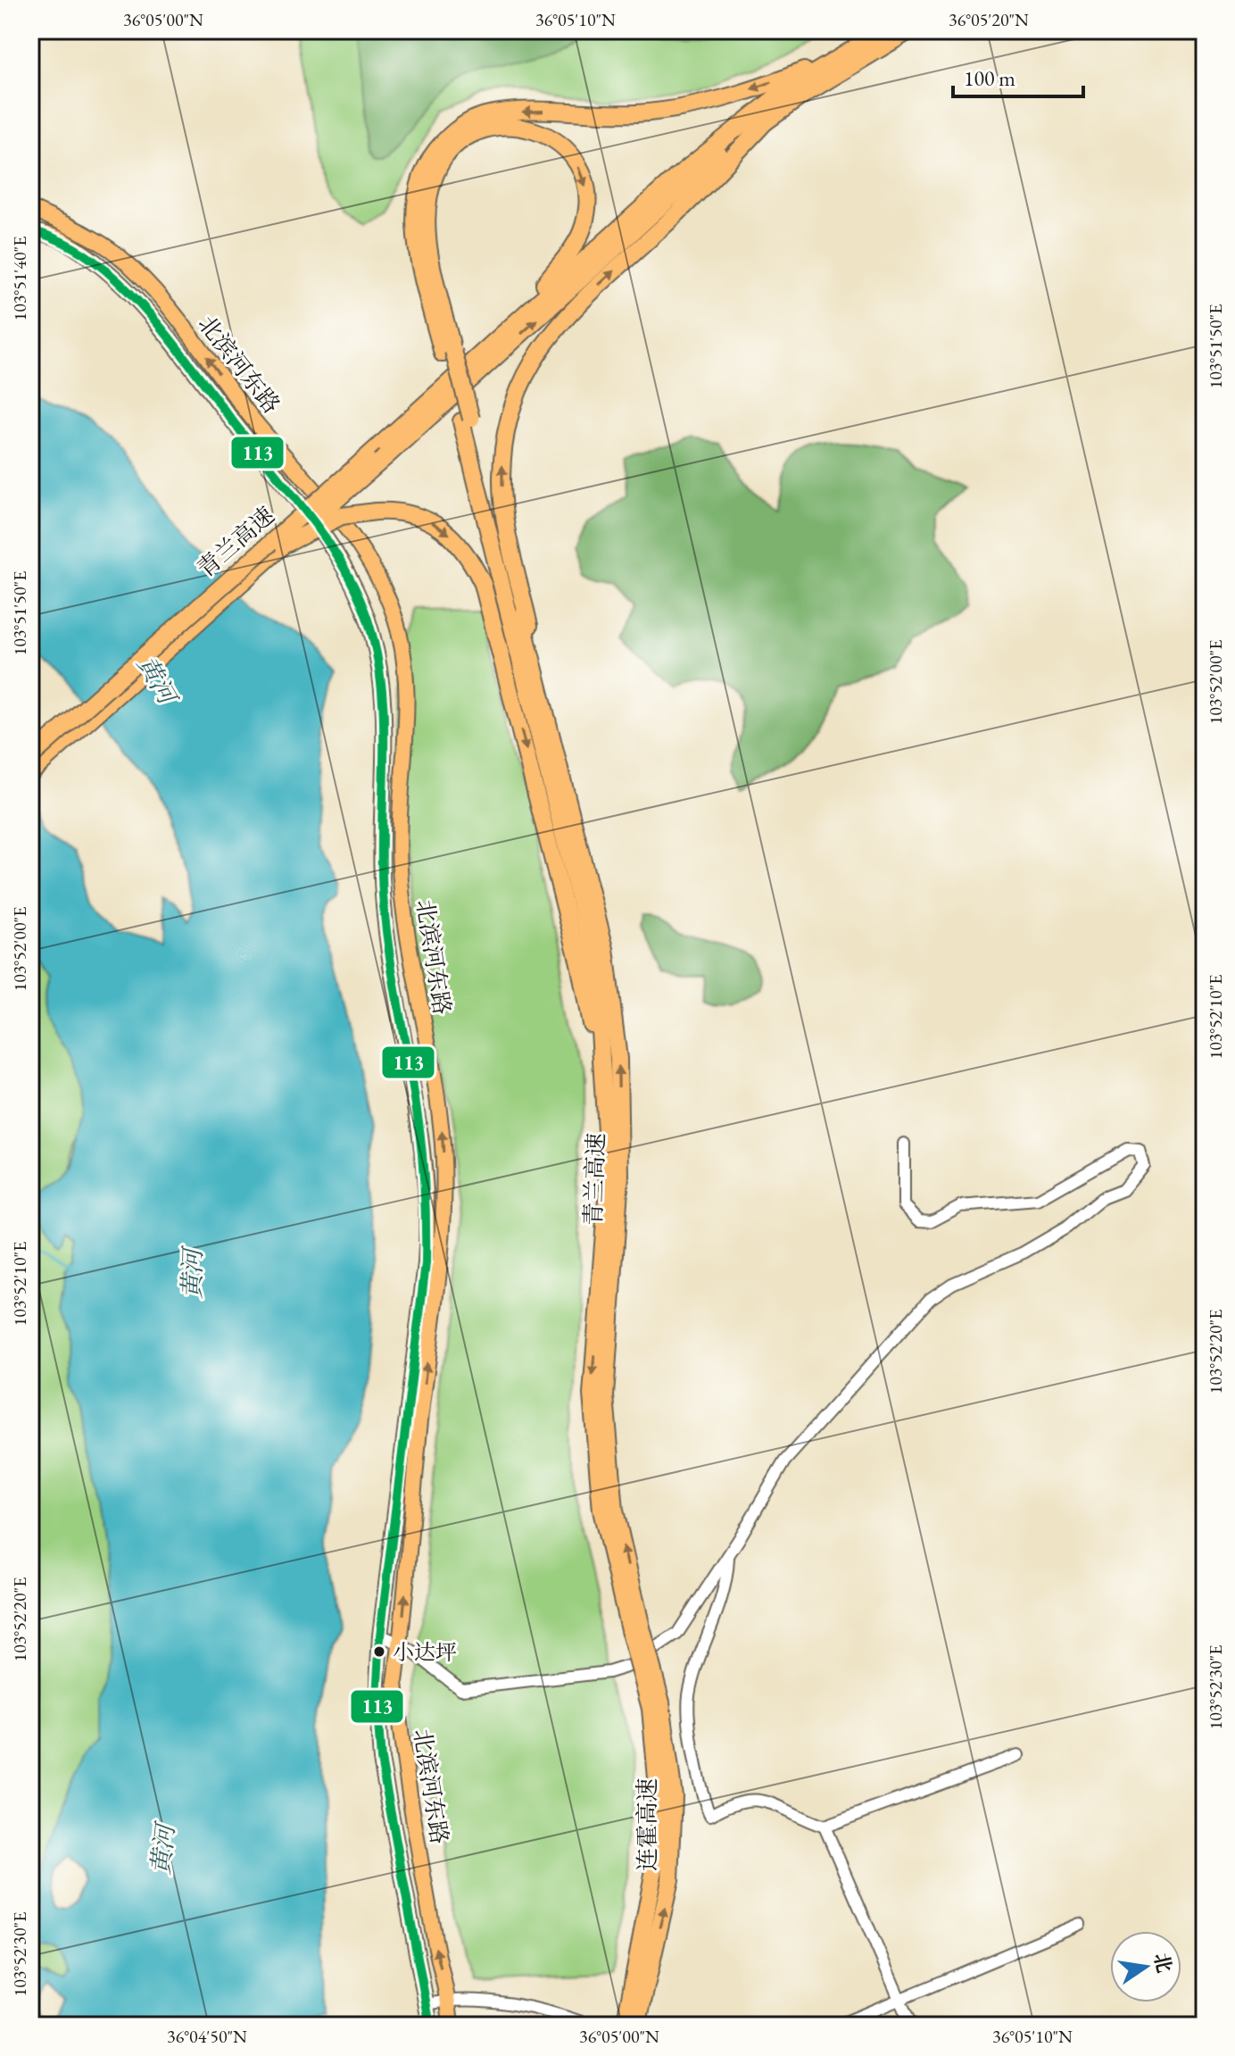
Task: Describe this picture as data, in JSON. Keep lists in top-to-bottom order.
{
  "streets": {
    "highway": ["青兰高速", "连霍高速"],
    "main road": ["北滨河东路"]
  },
  "crossings": [
    ["青兰高速", "连霍高速"]
  ],
  "water": ["黄河"],
  "places": ["小达坪"],
  "lines": ["transit line 113"],
  "scale_bar": "100 m",
  "north": "right",
  "coordinates": [
    "36°05'00\"N",
    "36°05'10\"N",
    "36°05'20\"N",
    "103°51'40\"E",
    "103°51'50\"E",
    "103°52'00\"E",
    "103°52'10\"E",
    "103°52'20\"E",
    "103°52'30\"E",
    "36°04'50\"N"
  ]
}
